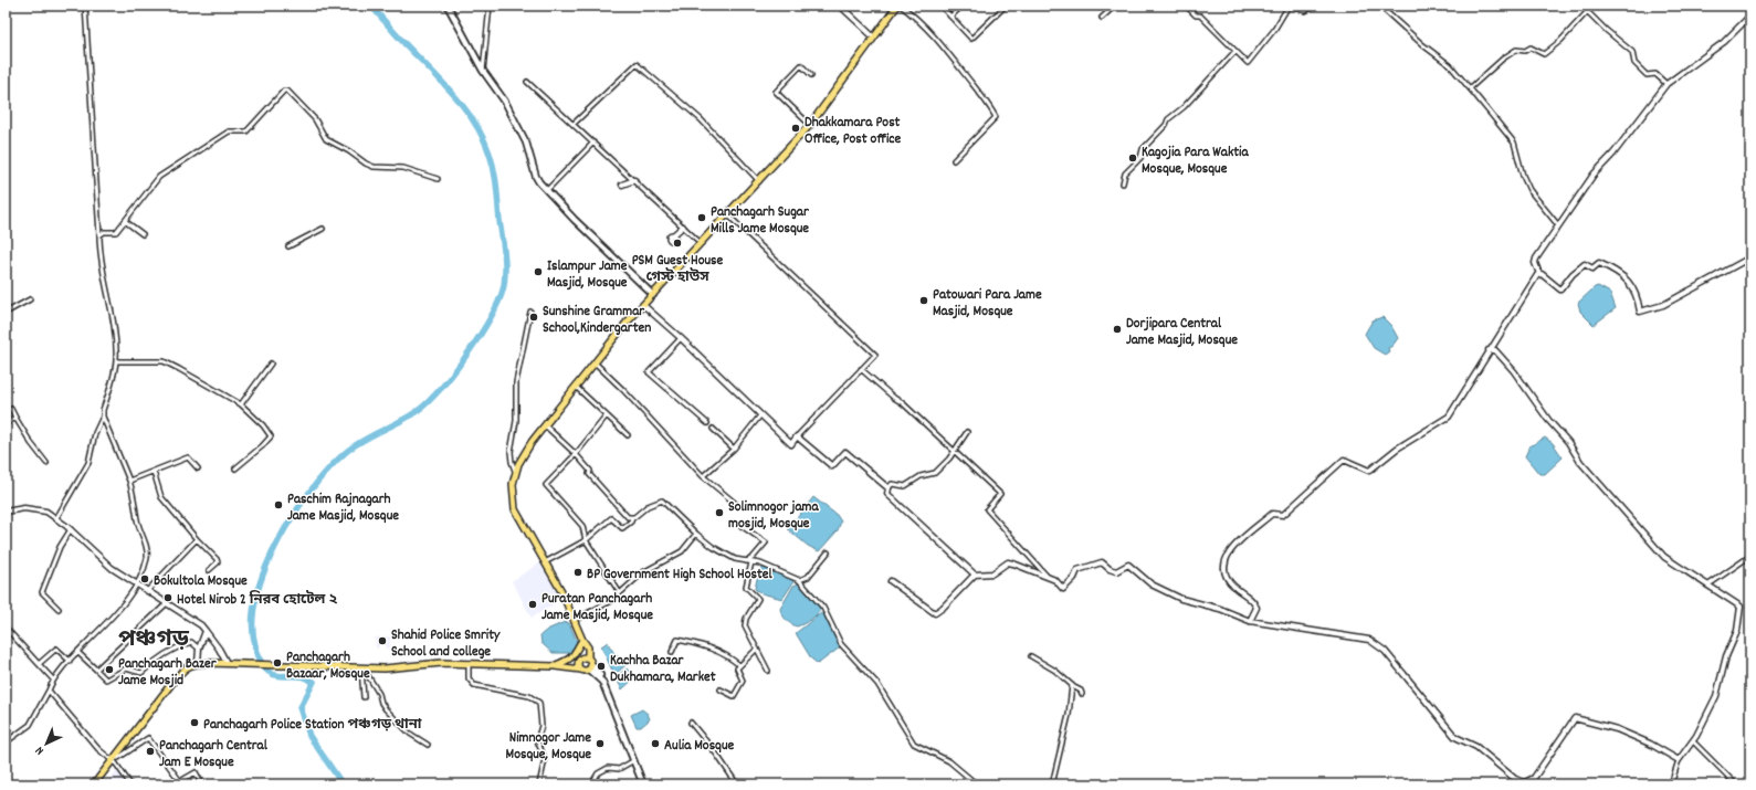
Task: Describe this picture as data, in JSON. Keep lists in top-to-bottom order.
{
  "districts": ["পঞ্চগড়"],
  "places": [
    "Dhakkamara Post Office, Post office",
    "Kagojia Para Waktia Mosque, Mosque",
    "Panchagarh Sugar Mills Jame Mosque",
    "PSM Guest House গেস্ট হাউস",
    "Islampur Jame Masjid, Mosque",
    "Patowari Para Jame Masjid, Mosque",
    "Sunshine Grammar School,Kindergarten",
    "Dorjipara Central Jame Masjid, Mosque",
    "Paschim Rajnagarh Jame Masjid, Mosque",
    "Solimnogor jama mosjid, Mosque",
    "BP Government High School Hostel",
    "Bokultola Mosque",
    "Hotel Nirob 2 নিরব হোটেল ২",
    "Puratan Panchagarh Jame Masjid, Mosque",
    "Shahid Police Smrity School and college",
    "Panchagarh Bazaar, Mosque",
    "Kachha Bazar Dukhamara, Market",
    "Panchagarh Bazer Jame Mosjid",
    "Panchagarh Police Station পঞ্চগড় থানা",
    "Nimnogor Jame Mosque, Mosque",
    "Aulia Mosque",
    "Panchagarh Central Jam E Mosque"
  ],
  "north": "bottom left"
}
